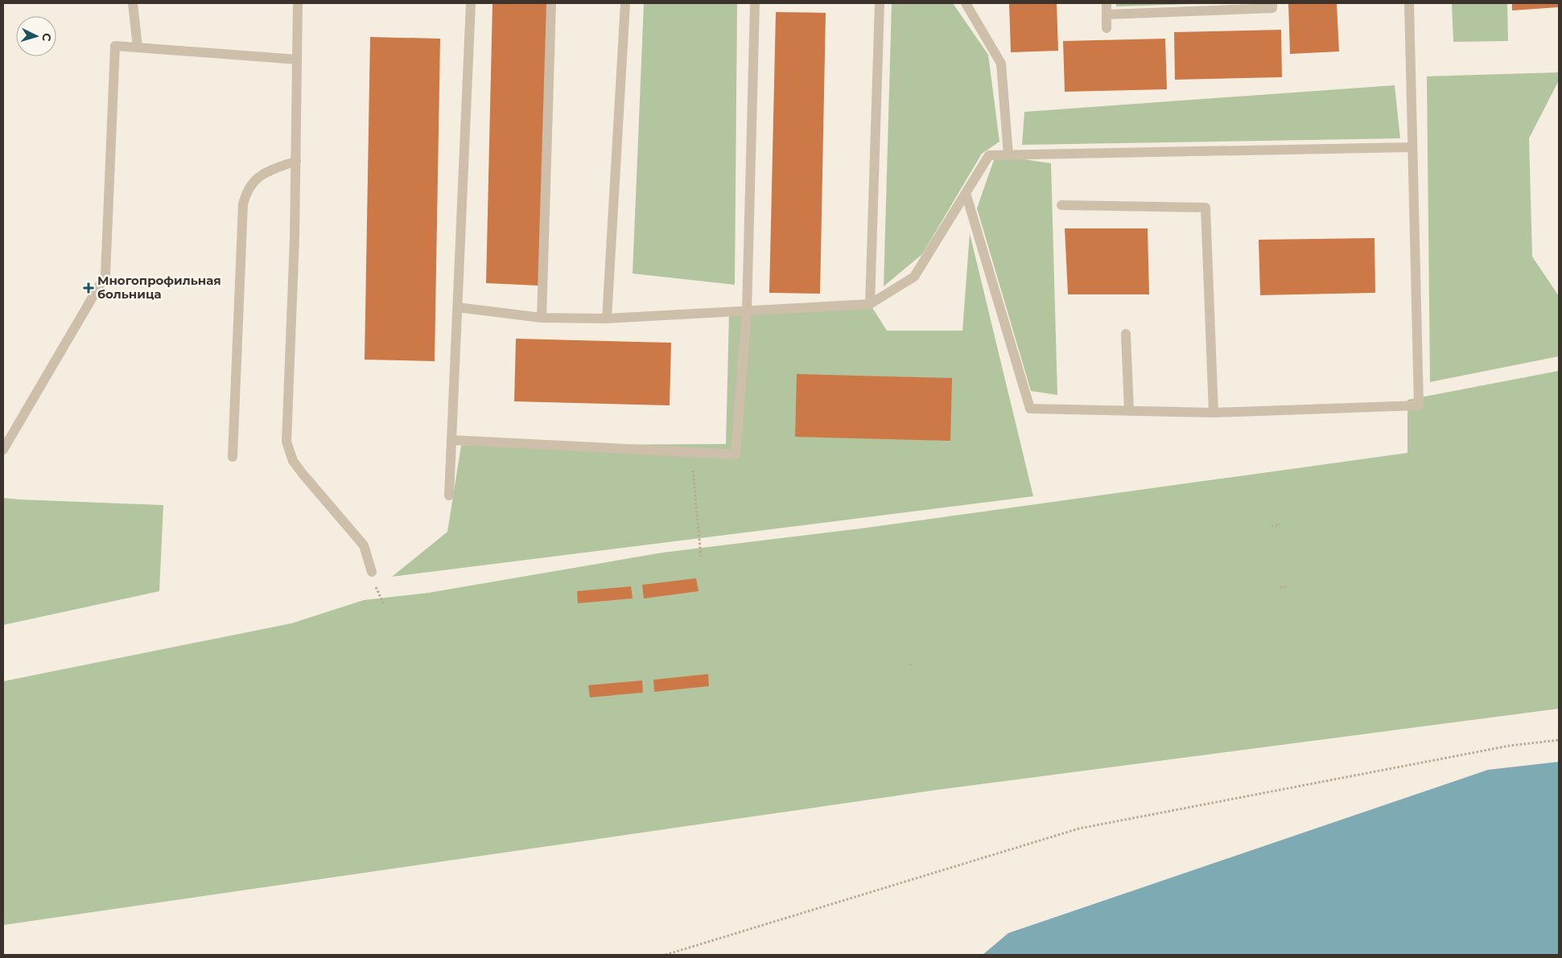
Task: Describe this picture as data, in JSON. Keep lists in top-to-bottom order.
{
  "places": {
    "health": ["Многопрофильная больница"]
  },
  "north": "right"
}
